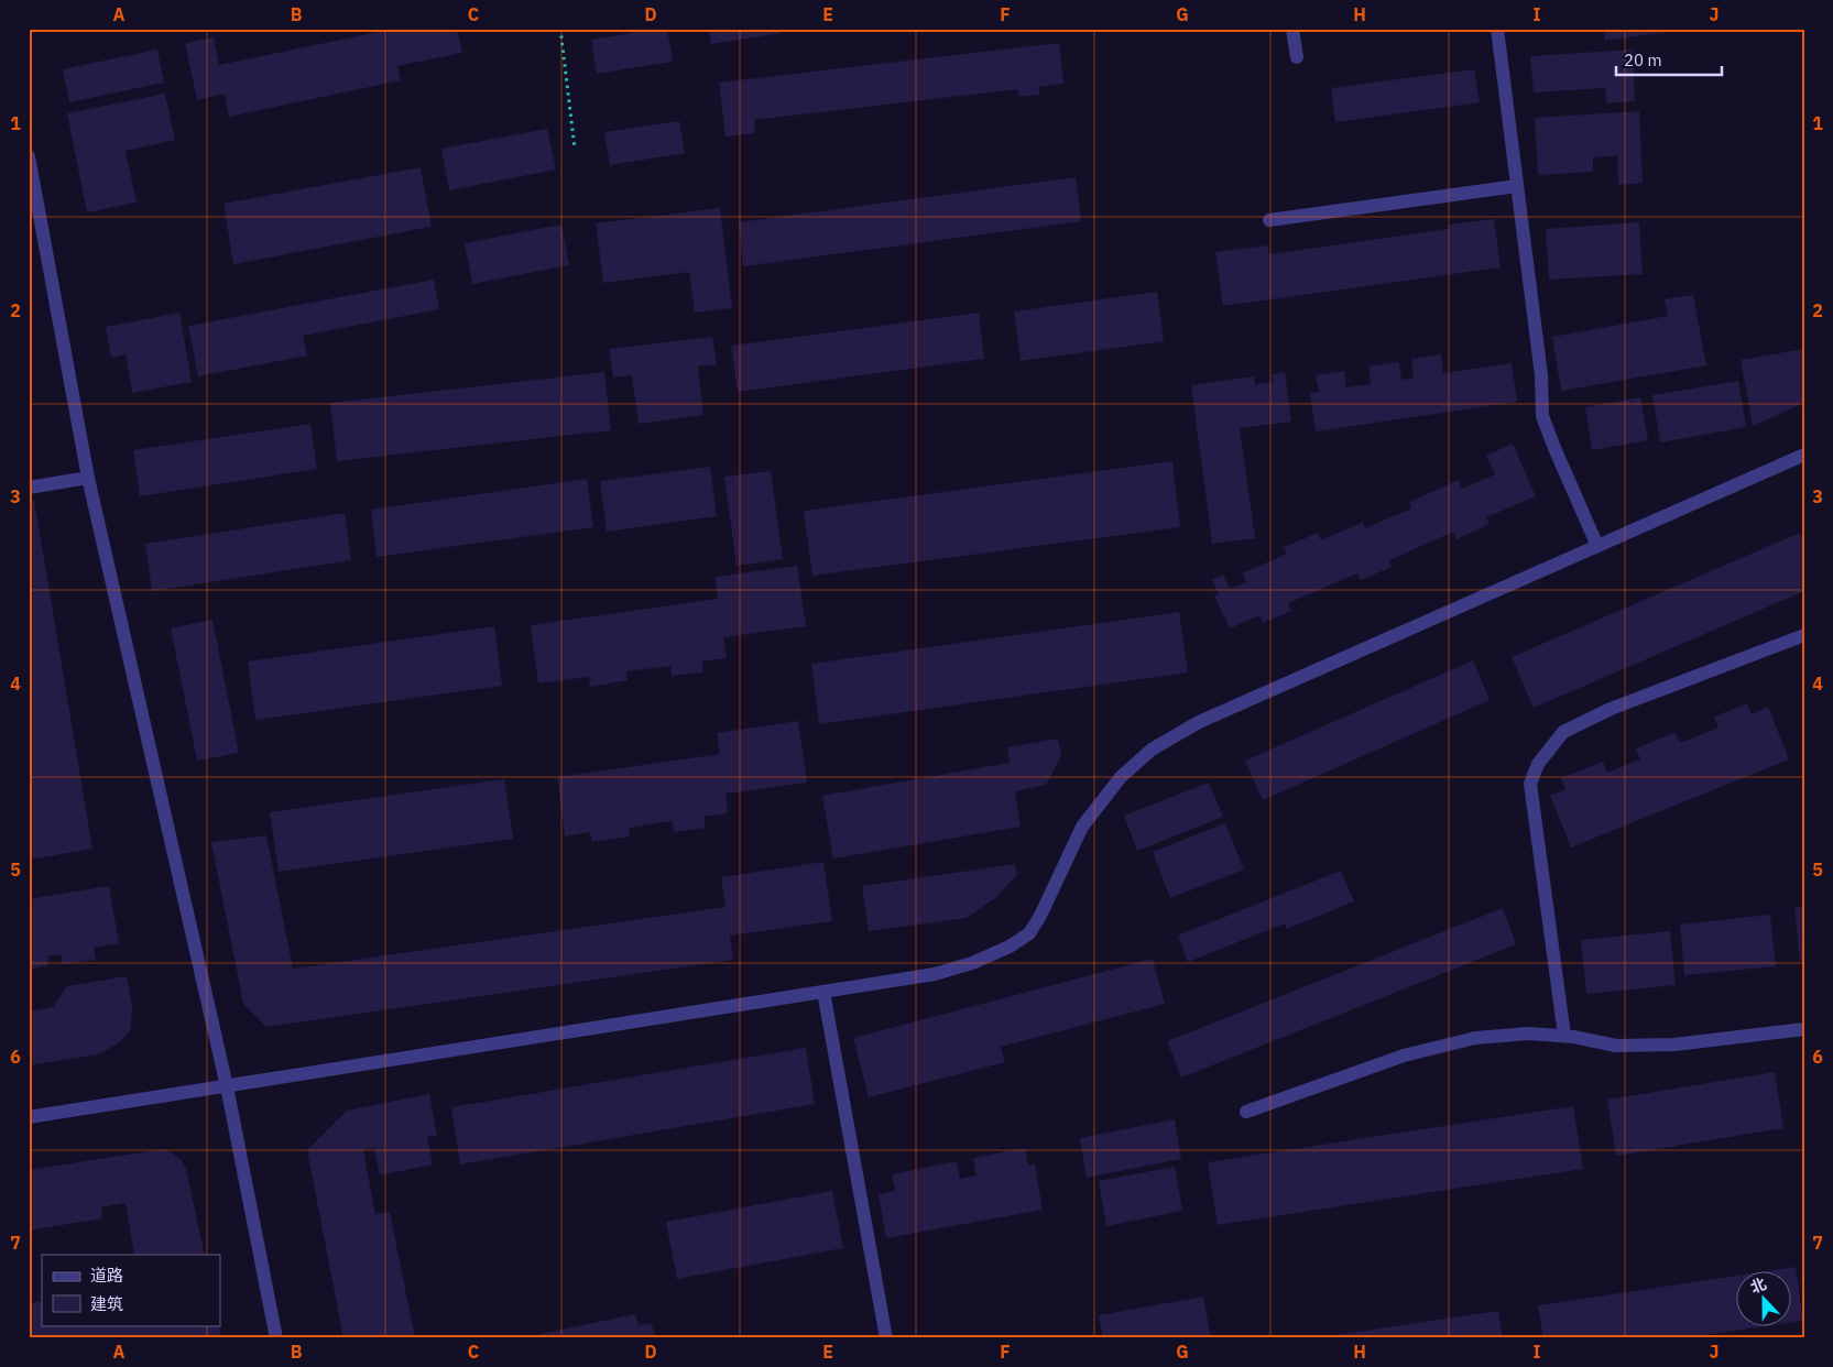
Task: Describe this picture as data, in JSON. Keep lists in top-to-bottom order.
{
  "legend": ["道路", "建筑"],
  "scale_bar": "20 m",
  "north": "top",
  "grid": {
    "columns": [
      "A",
      "B",
      "C",
      "D",
      "E",
      "F",
      "G",
      "H",
      "I",
      "J"
    ],
    "rows": [
      "1",
      "2",
      "3",
      "4",
      "5",
      "6",
      "7"
    ]
  }
}
